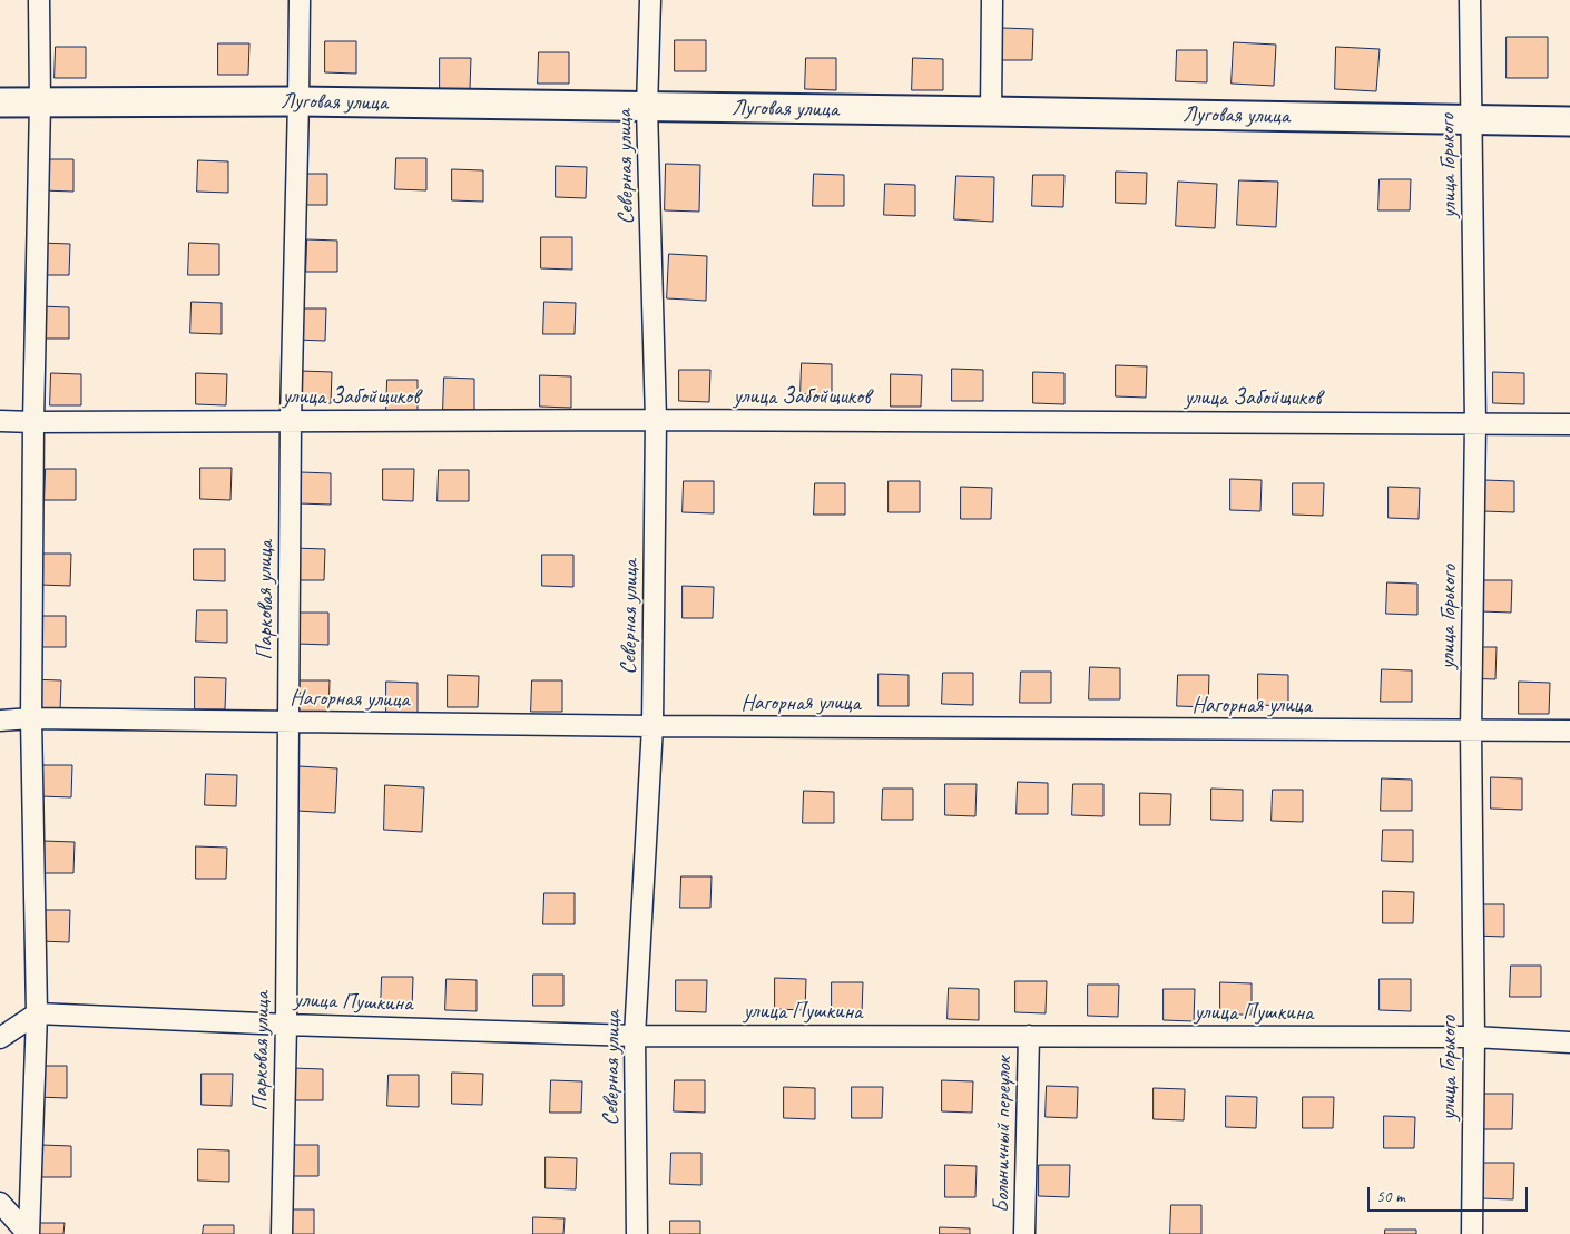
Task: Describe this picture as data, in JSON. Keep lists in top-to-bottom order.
{
  "streets": {
    "main road": ["Луговая улица"],
    "street": [
      "улица Горького",
      "Северная улица",
      "улица Забойщиков",
      "Парковая улица",
      "Нагорная улица",
      "улица Пушкина",
      "Больничный переулок"
    ]
  },
  "crossings": [
    ["Луговая улица", "улица Горького"],
    ["Луговая улица", "Северная улица"],
    ["Луговая улица", "Парковая улица"],
    ["улица Горького", "улица Забойщиков"],
    ["улица Горького", "Нагорная улица"],
    ["улица Горького", "улица Пушкина"],
    ["Северная улица", "улица Забойщиков"],
    ["Северная улица", "Нагорная улица"],
    ["Северная улица", "улица Пушкина"],
    ["улица Забойщиков", "Парковая улица"],
    ["Парковая улица", "Нагорная улица"],
    ["Парковая улица", "улица Пушкина"],
    ["улица Пушкина", "Больничный переулок"]
  ],
  "scale_bar": "50 m"
}
